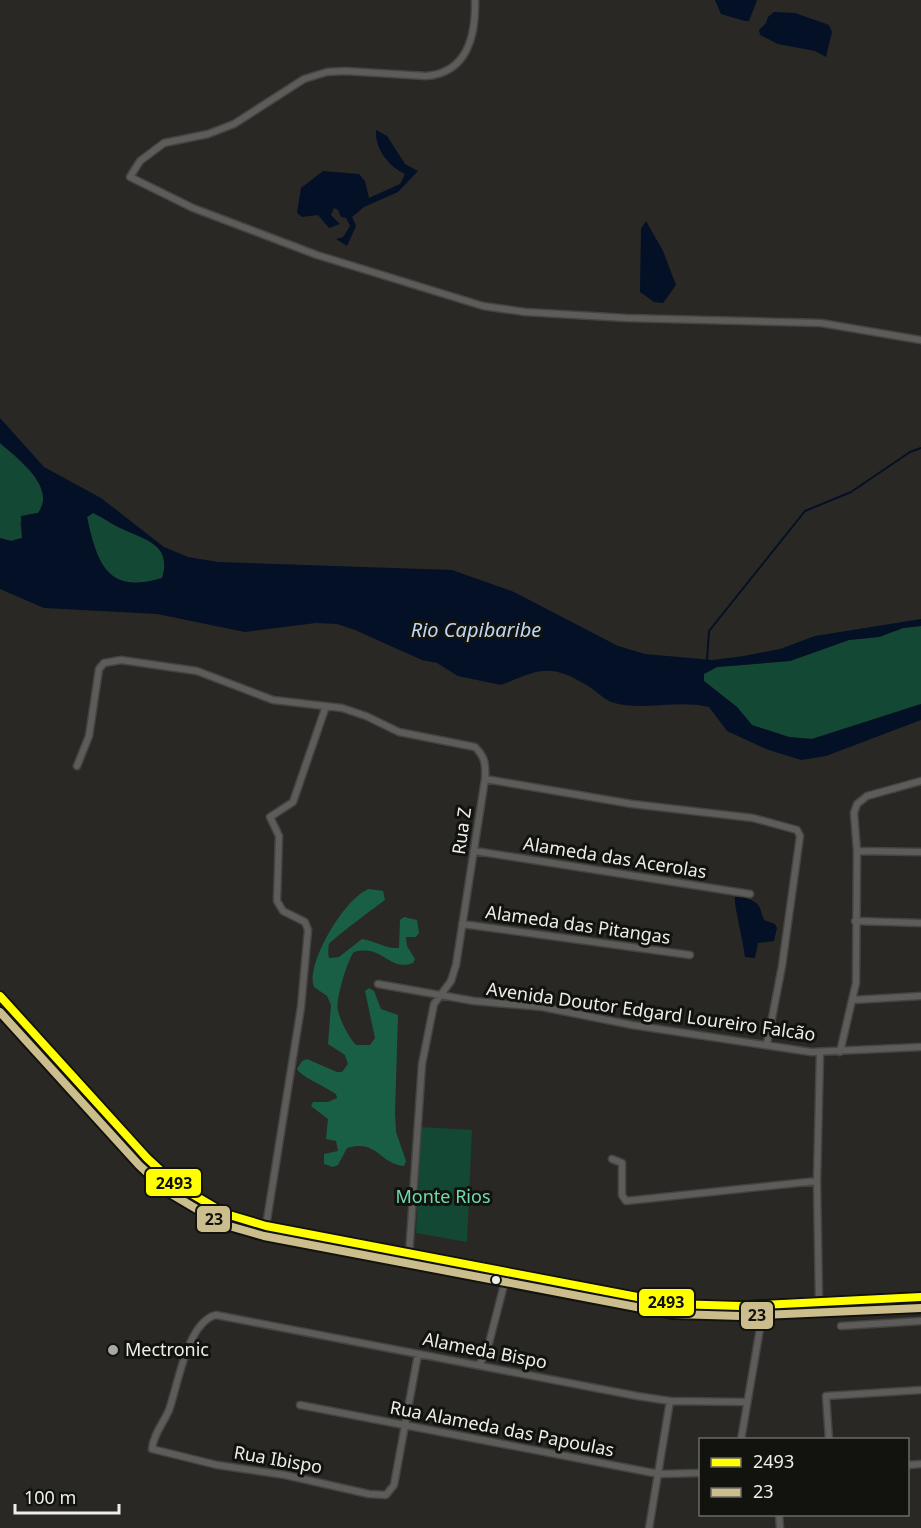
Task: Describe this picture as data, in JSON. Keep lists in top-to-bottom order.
{
  "streets": {
    "street": [
      "Rua Z",
      "Alameda das Acerolas",
      "Alameda das Pitangas",
      "Avenida Doutor Edgard Loureiro Falcão",
      "Alameda Bispo",
      "Rua Alameda das Papoulas",
      "Rua Ibispo"
    ]
  },
  "crossings": [
    ["Rua Z", "Alameda das Acerolas"],
    ["Rua Z", "Alameda das Pitangas"],
    ["Rua Z", "Avenida Doutor Edgard Loureiro Falcão"],
    ["Alameda Bispo", "Rua Ibispo"],
    ["Rua Alameda das Papoulas", "Rua Ibispo"]
  ],
  "water": ["Rio Capibaribe"],
  "parks": ["Monte Rios"],
  "places": ["Mectronic"],
  "lines": ["transit line 2493", "transit line 23"],
  "legend": ["2493", "23"],
  "scale_bar": "100 m"
}
